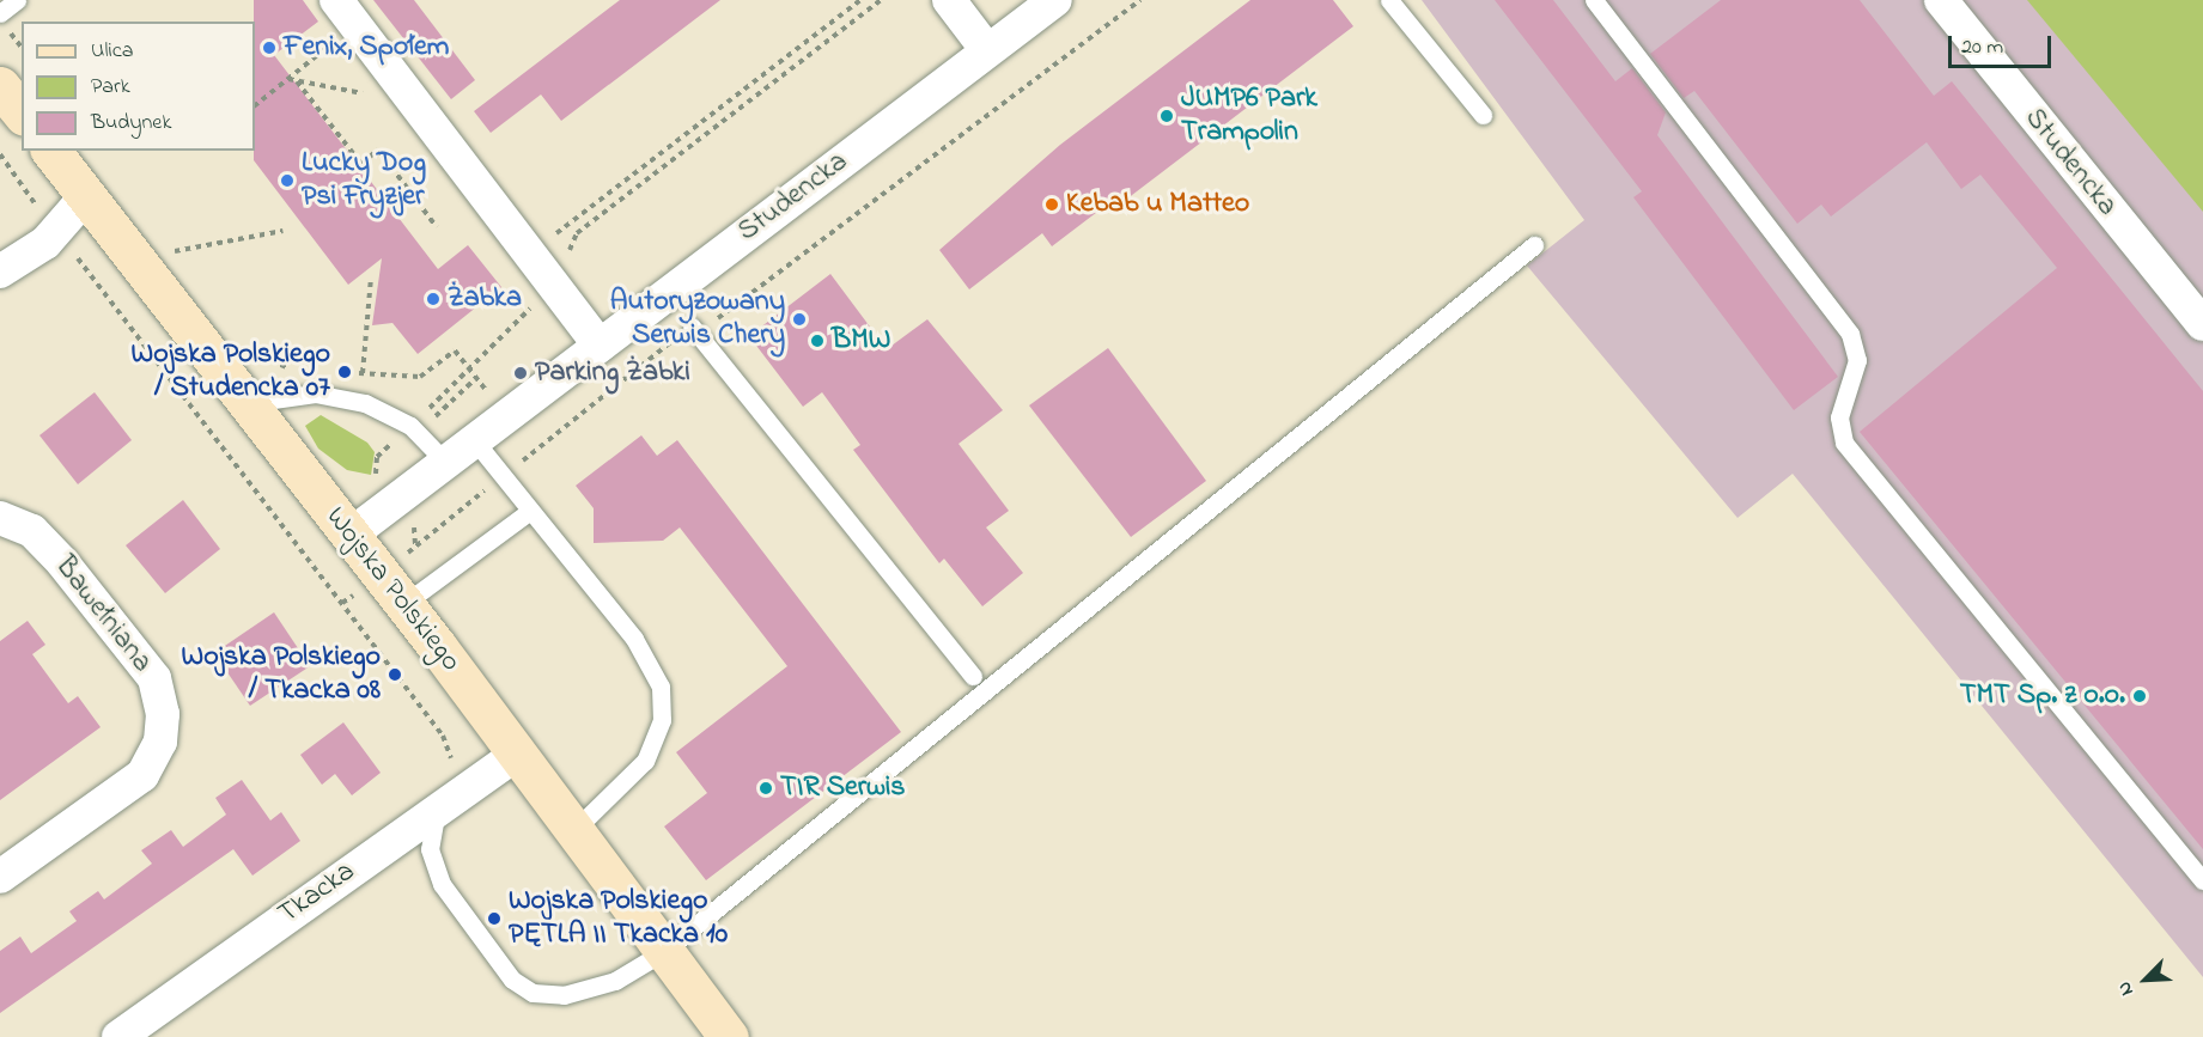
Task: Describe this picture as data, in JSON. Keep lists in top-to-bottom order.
{
  "streets": {
    "main road": ["Wojska Polskiego"],
    "street": ["Studencka", "Bawełniana", "Tkacka"]
  },
  "crossings": [
    ["Studencka", "Wojska Polskiego"],
    ["Wojska Polskiego", "Tkacka"]
  ],
  "places": [
    "Fenix, Społem",
    "JUMP6 Park Trampolin",
    "Lucky Dog Psi Fryzjer",
    "Kebab u Matteo",
    "Żabka",
    "Autoryzowany Serwis Chery",
    "BMW",
    "Wojska Polskiego / Studencka 07",
    "Parking Żabki",
    "Wojska Polskiego / Tkacka 08",
    "TMT Sp. z o.o.",
    "TIR Serwis",
    "Wojska Polskiego PĘTLA II Tkacka 10"
  ],
  "legend": ["Ulica", "Park", "Budynek"],
  "scale_bar": "20 m",
  "north": "bottom left"
}
